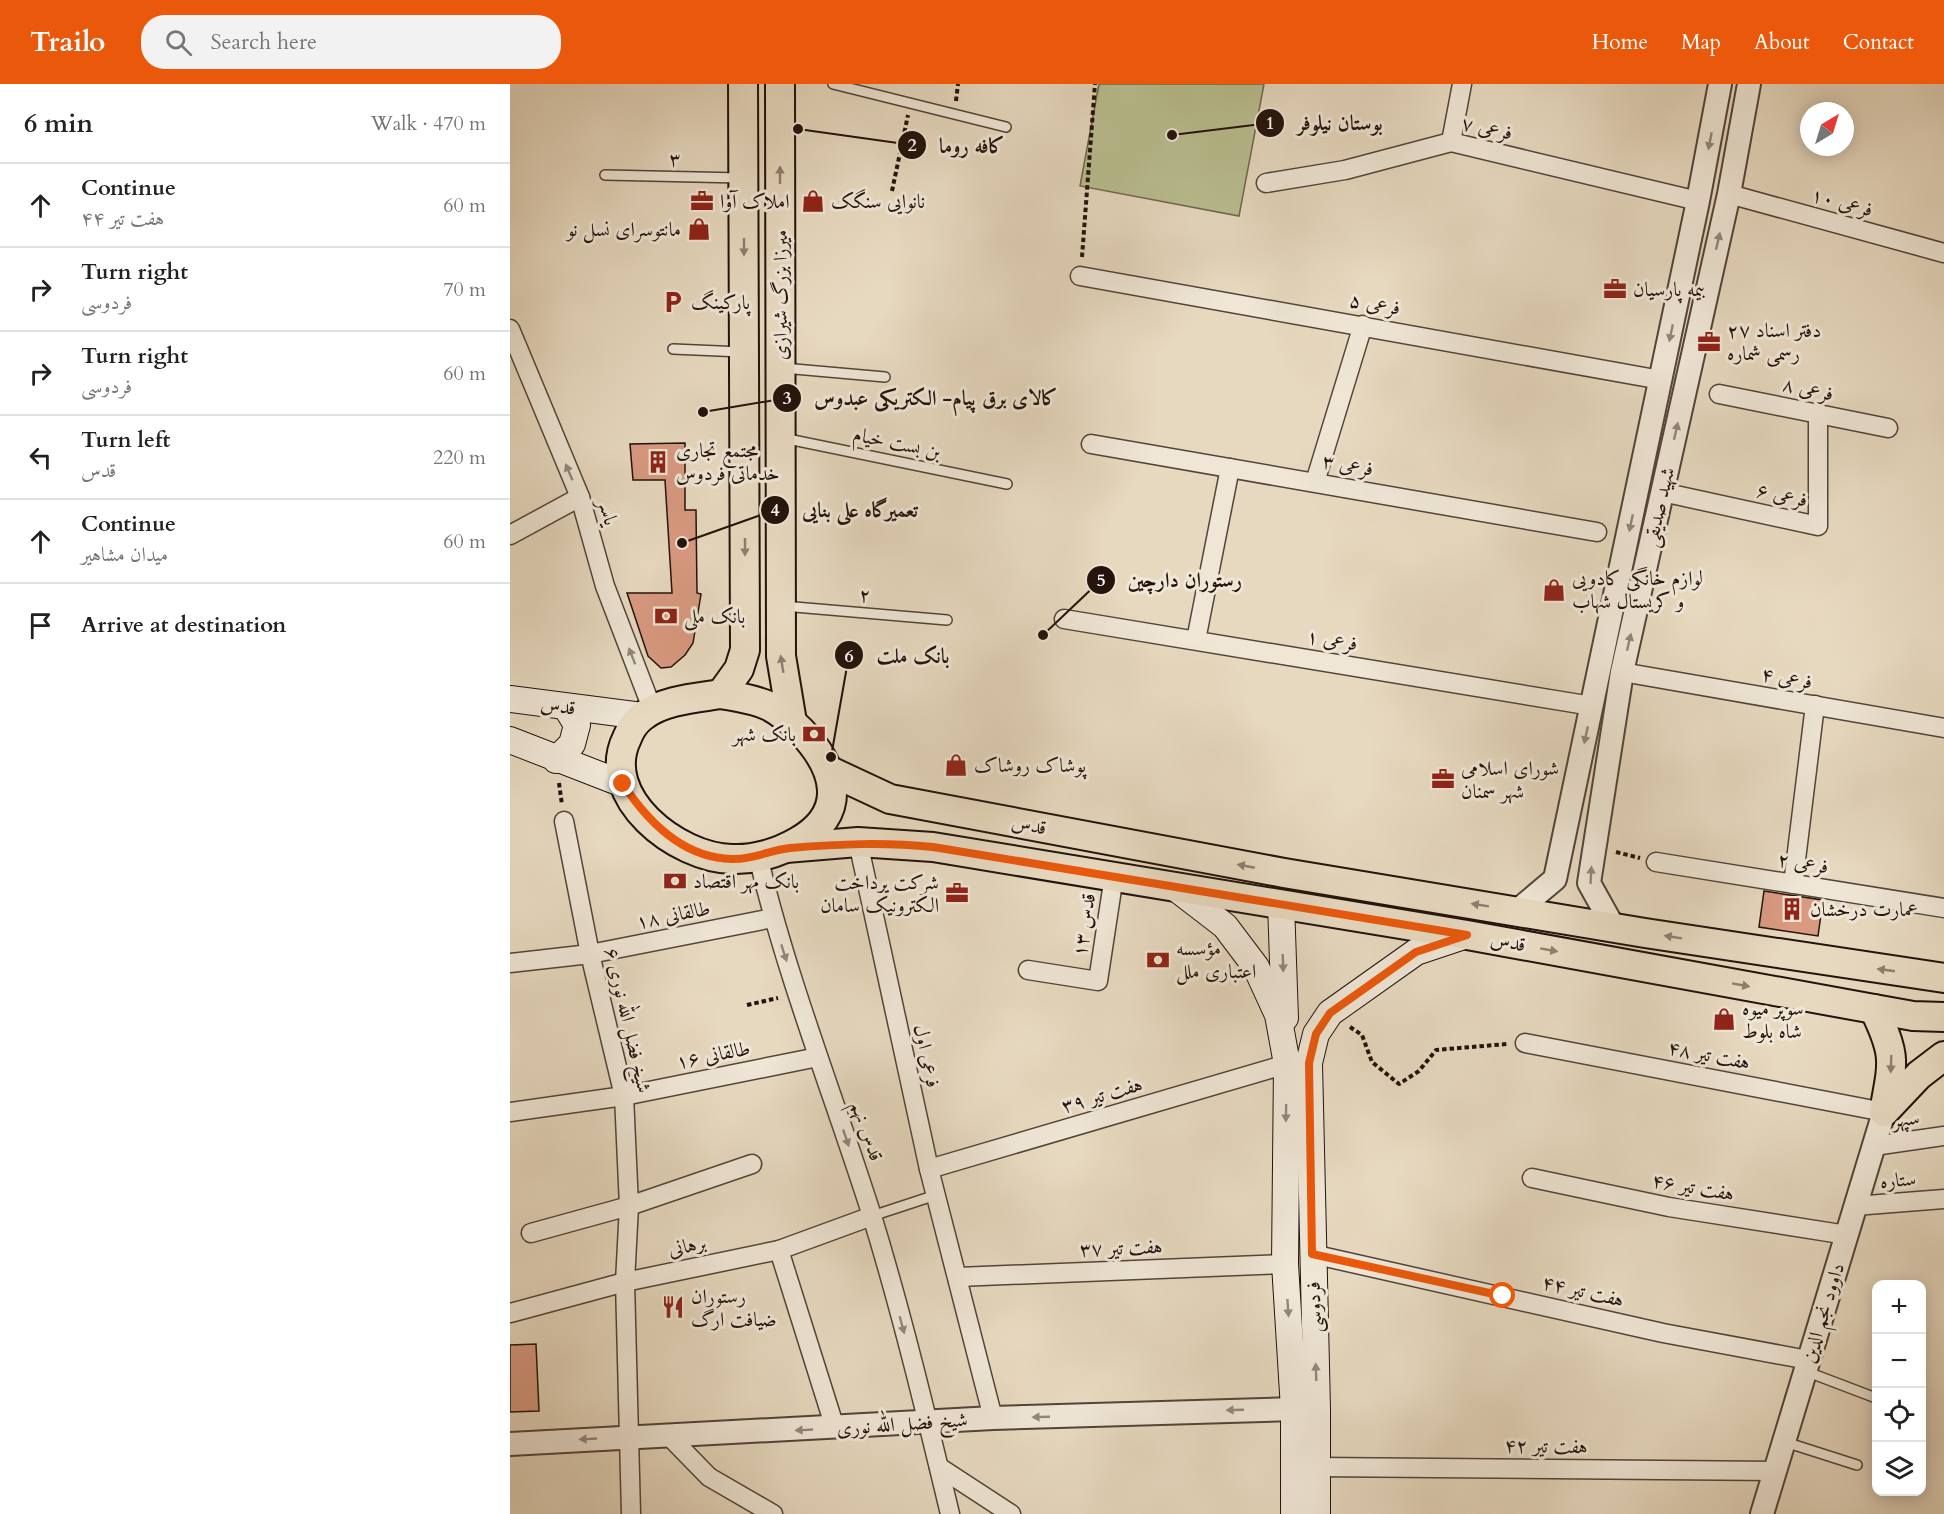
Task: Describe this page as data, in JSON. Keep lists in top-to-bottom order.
{
  "streets": {
    "main road": ["میرزا بزرگ شیرازی", "قدس", "فردوسی"],
    "street": [
      "فرعی ۷",
      "فرعی ۱۰",
      "فرعی ۵",
      "فرعی ۸",
      "فرعی ۳",
      "فرعی ۶",
      "شهید صدیقی",
      "یاسر",
      "فرعی ۱",
      "فرعی ۴",
      "فرعی ۲",
      "طالقانی ۱۸",
      "قدس ۱۳",
      "شیخ فضل الله نوری ۶",
      "طالقانی ۱۶",
      "هفت تیر ۴۸",
      "فرعی اول",
      "هفت تیر ۳۹",
      "سپهر",
      "قدس نهم",
      "ستاره",
      "هفت تیر ۴۶",
      "برهانی",
      "هفت تیر ۳۷",
      "هفت تیر ۴۴",
      "داوود نجم الدین",
      "شیخ فضل الله نوری",
      "هفت تیر ۴۲"
    ],
    "lane": ["۳", "بن بست خیام", "۲"]
  },
  "crossings": [
    ["فرعی ۷", "شهید صدیقی"],
    ["۳", "میرزا بزرگ شیرازی"],
    ["فرعی ۱۰", "شهید صدیقی"],
    ["میرزا بزرگ شیرازی", "بن بست خیام"],
    ["میرزا بزرگ شیرازی", "یاسر"],
    ["میرزا بزرگ شیرازی", "۲"],
    ["میرزا بزرگ شیرازی", "قدس"],
    ["میرزا بزرگ شیرازی", "قدس نهم"],
    ["فرعی ۵", "شهید صدیقی"],
    ["فرعی ۸", "فرعی ۶"],
    ["فرعی ۶", "شهید صدیقی"],
    ["شهید صدیقی", "فرعی ۱"],
    ["شهید صدیقی", "فرعی ۴"],
    ["شهید صدیقی", "قدس"],
    ["یاسر", "قدس"],
    ["یاسر", "قدس نهم"],
    ["قدس", "قدس ۱۳"],
    ["قدس", "فرعی اول"],
    ["قدس", "قدس نهم"],
    ["قدس", "فردوسی"],
    ["طالقانی ۱۸", "شیخ فضل الله نوری ۶"],
    ["طالقانی ۱۸", "قدس نهم"],
    ["شیخ فضل الله نوری ۶", "طالقانی ۱۶"],
    ["شیخ فضل الله نوری ۶", "برهانی"],
    ["شیخ فضل الله نوری ۶", "شیخ فضل الله نوری"],
    ["طالقانی ۱۶", "قدس نهم"],
    ["هفت تیر ۴۸", "داوود نجم الدین"],
    ["فرعی اول", "هفت تیر ۳۹"],
    ["فرعی اول", "هفت تیر ۳۷"],
    ["فرعی اول", "شیخ فضل الله نوری"],
    ["هفت تیر ۳۹", "فردوسی"],
    ["سپهر", "داوود نجم الدین"],
    ["قدس نهم", "برهانی"],
    ["قدس نهم", "شیخ فضل الله نوری"],
    ["ستاره", "داوود نجم الدین"],
    ["هفت تیر ۴۶", "داوود نجم الدین"],
    ["هفت تیر ۳۷", "فردوسی"],
    ["هفت تیر ۴۴", "فردوسی"],
    ["هفت تیر ۴۴", "داوود نجم الدین"],
    ["فردوسی", "شیخ فضل الله نوری"],
    ["فردوسی", "هفت تیر ۴۲"],
    ["داوود نجم الدین", "هفت تیر ۴۲"]
  ],
  "one_way": ["یاسر", "شیخ فضل الله نوری"],
  "places": {
    "other": [
      "کافه روما",
      "بوستان نیلوفر",
      "کالای برق پیام- الکتریکی عبدوس",
      "تعمیرگاه علی بنایی",
      "رستوران دارچین",
      "بانک ملت"
    ],
    "office": [
      "املاک آوا",
      "بیمه پارسیان",
      "۲۷ دفتر اسناد رسمی شماره",
      "شورای اسلامی شهر سمنان",
      "شرکت پرداخت الکترونیک سامان"
    ],
    "shop": [
      "نانوایی سنگک",
      "مانتوسرای نسل نو",
      "لوازم خانگی کادویی و کریستال شهاب",
      "پوشاک روشاک",
      "سوپر میوه شاه بلوط"
    ],
    "parking": ["پارکینگ"],
    "building": ["مجتمع تجاری خدماتی فردوس", "عمارت درخشان"],
    "bank": [
      "بانک ملی",
      "بانک شهر",
      "بانک مهر اقتصاد",
      "مؤسسه اعتباری ملل"
    ],
    "restaurant": ["رستوران ضیافت ارگ"]
  },
  "north": "top right",
  "page": {
    "header": "Trailo",
    "search": "Search here",
    "nav": [
      "Home",
      "Map",
      "About",
      "Contact"
    ],
    "heading": ["6 min", "Walk · 470 m"],
    "list": [
      ["Continue", "هفت تیر ۴۴", "60 m"],
      ["Turn right", "فردوسی", "70 m"],
      ["Turn right", "فردوسی", "60 m"],
      ["Turn left", "قدس", "220 m"],
      ["Continue", "میدان مشاهیر", "60 m"],
      "Arrive at destination"
    ],
    "map_buttons": ["+", "−"]
  }
}
